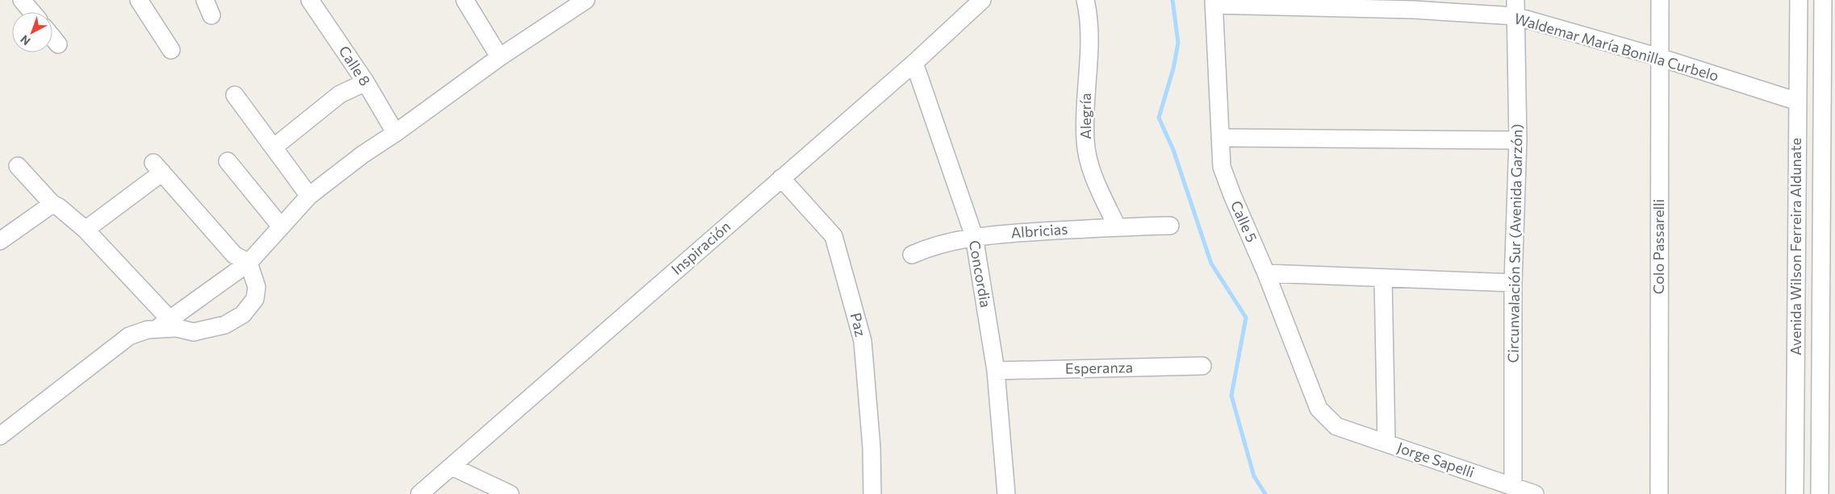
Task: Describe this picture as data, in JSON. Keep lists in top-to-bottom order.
{
  "streets": {
    "street": [
      "Waldemar María Bonilla Curbelo",
      "Calle 8",
      "Alegría",
      "Calle 5",
      "Albricias",
      "Circunvalación Sur (Avenida Garzón)",
      "Colo Passarelli",
      "Avenida Wilson Ferreira Aldunate",
      "Inspiración",
      "Concordia",
      "Paz",
      "Esperanza",
      "Jorge Sapelli"
    ]
  },
  "crossings": [
    ["Waldemar María Bonilla Curbelo", "Calle 5"],
    ["Waldemar María Bonilla Curbelo", "Circunvalación Sur (Avenida Garzón)"],
    ["Waldemar María Bonilla Curbelo", "Colo Passarelli"],
    ["Waldemar María Bonilla Curbelo", "Avenida Wilson Ferreira Aldunate"],
    ["Alegría", "Albricias"],
    ["Calle 5", "Jorge Sapelli"],
    ["Albricias", "Concordia"],
    ["Circunvalación Sur (Avenida Garzón)", "Jorge Sapelli"],
    ["Inspiración", "Concordia"],
    ["Inspiración", "Paz"],
    ["Concordia", "Esperanza"]
  ],
  "north": "bottom left"
}
